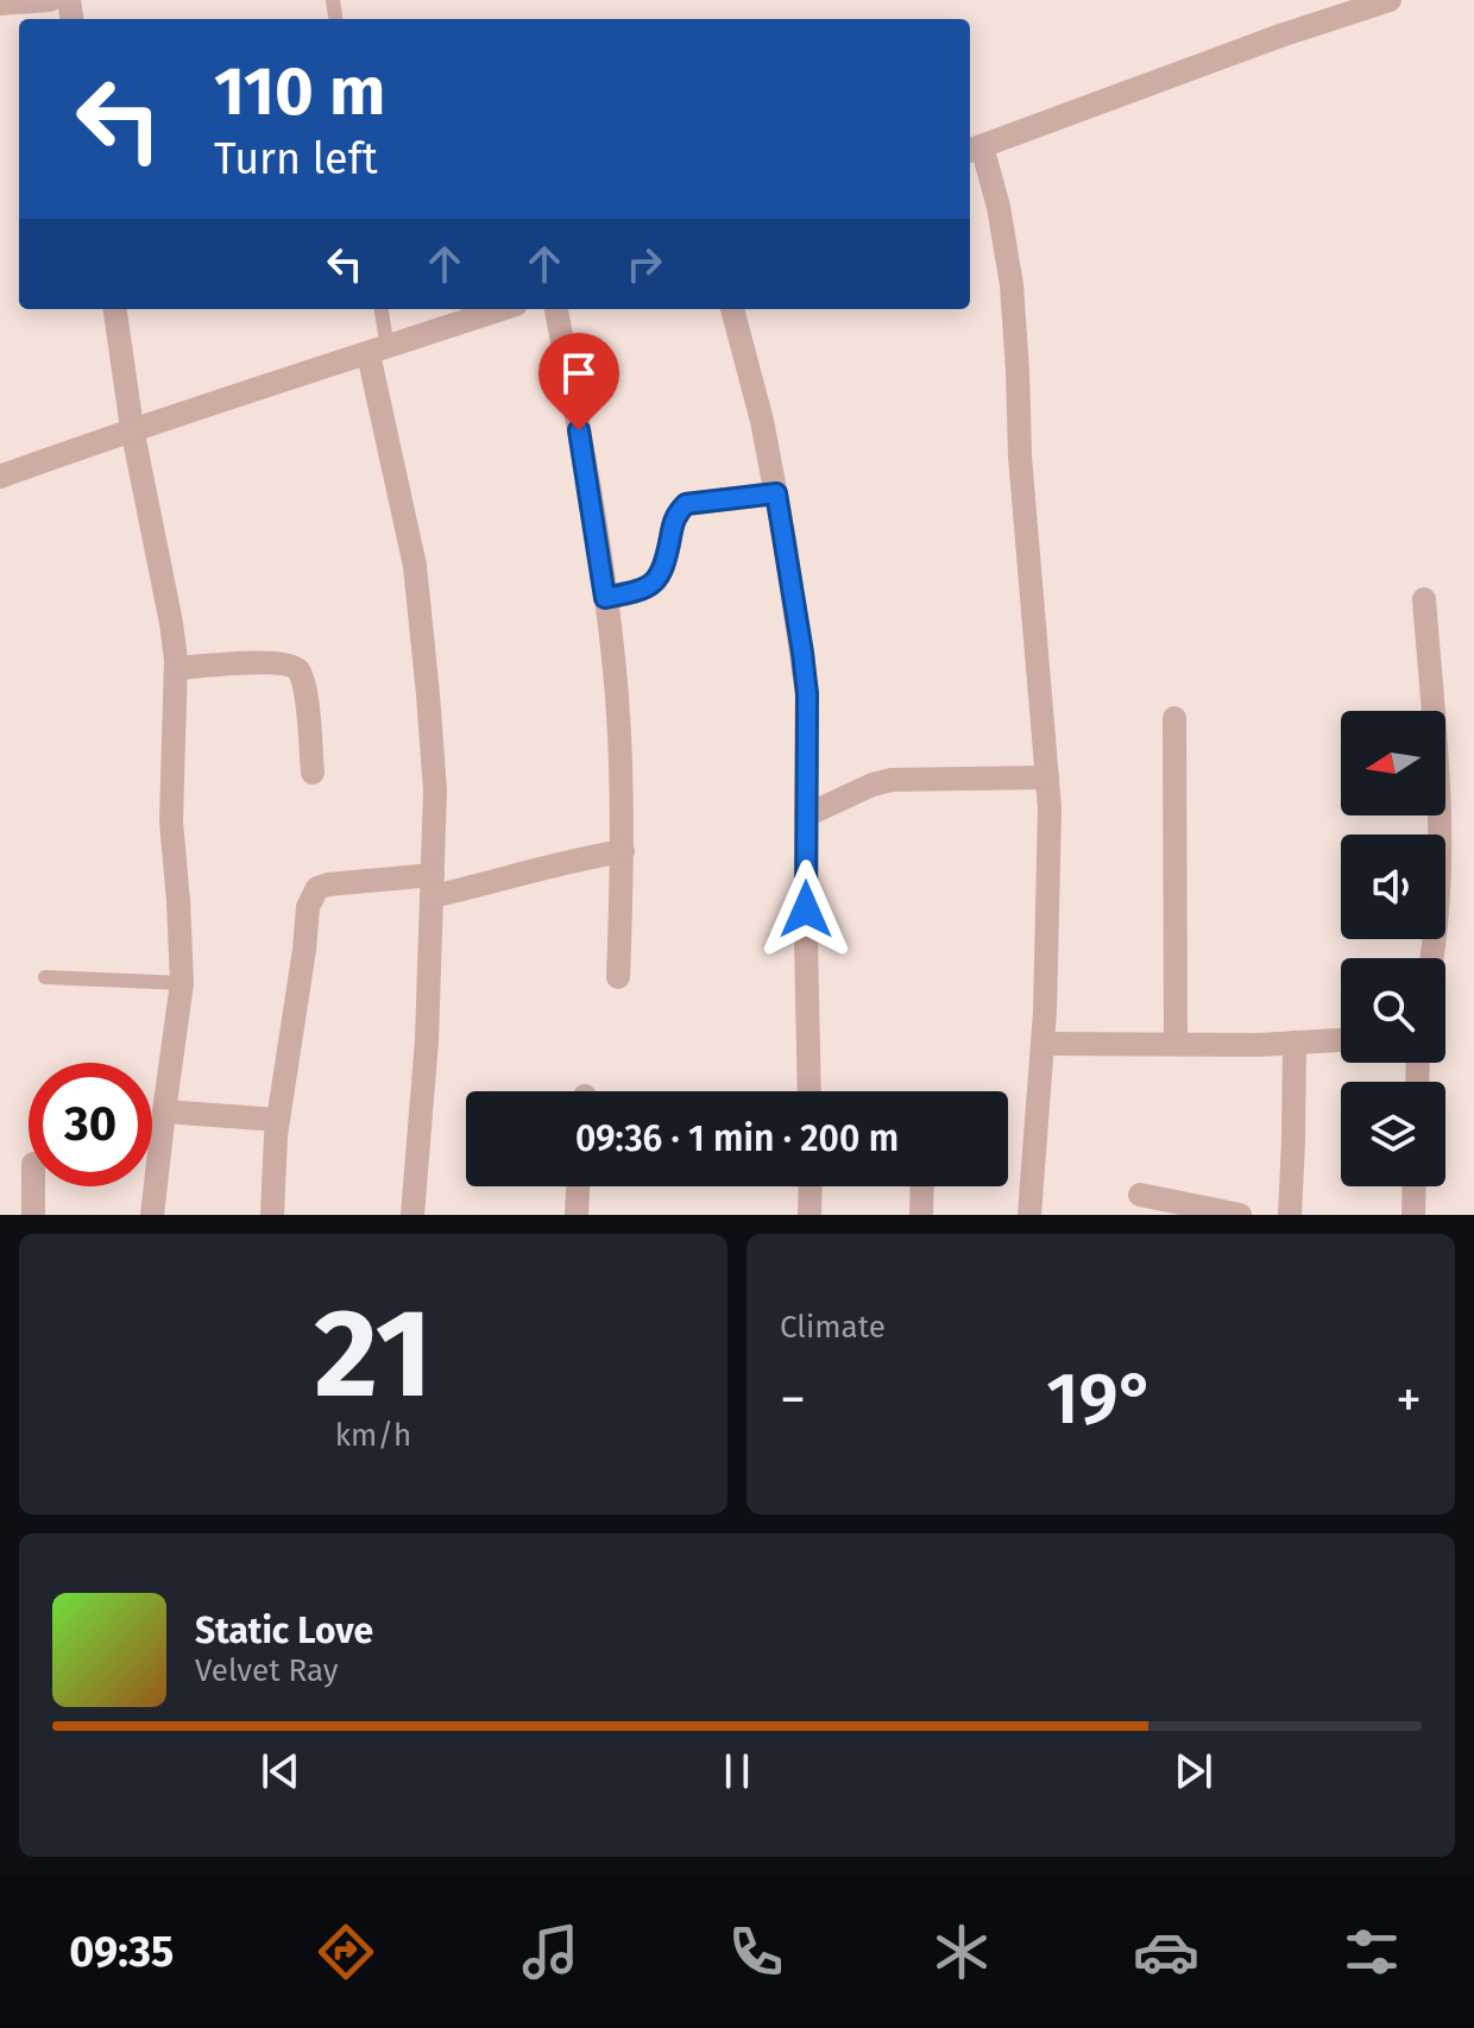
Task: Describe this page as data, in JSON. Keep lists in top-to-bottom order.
{
  "north": "left",
  "page": {
    "turn": ["110 m", "Turn left"],
    "limit": "30",
    "trip": "09:36 · 1 min · 200 m",
    "tile": [
      ["21", "km/h"],
      "Climate"
    ],
    "heat": ["−", "19°", "+"],
    "song": ["Static Love", "Velvet Ray"],
    "tabs": "09:35"
  }
}
